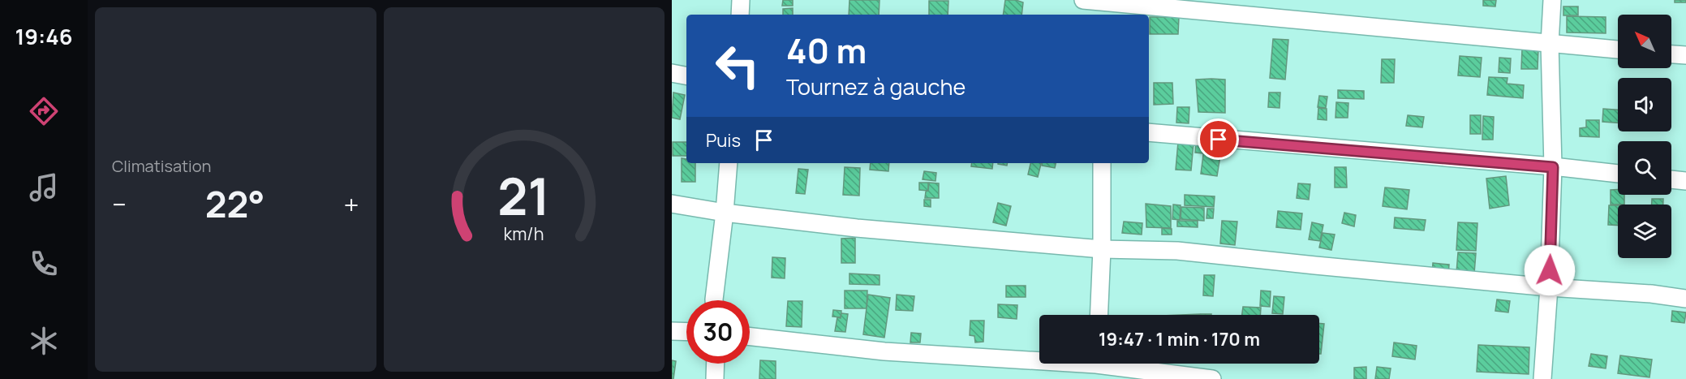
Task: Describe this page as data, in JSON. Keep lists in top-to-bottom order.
{
  "north": "top left",
  "page": {
    "tabs": "19:46",
    "tile": "Climatisation",
    "turn": ["40 m", "Tournez à gauche"],
    "then": "Puis",
    "heat": ["−", "22°", "+"],
    "limit": "30",
    "trip": "19:47 · 1 min · 170 m",
    "gauge": ["21", "km/h"]
  }
}
